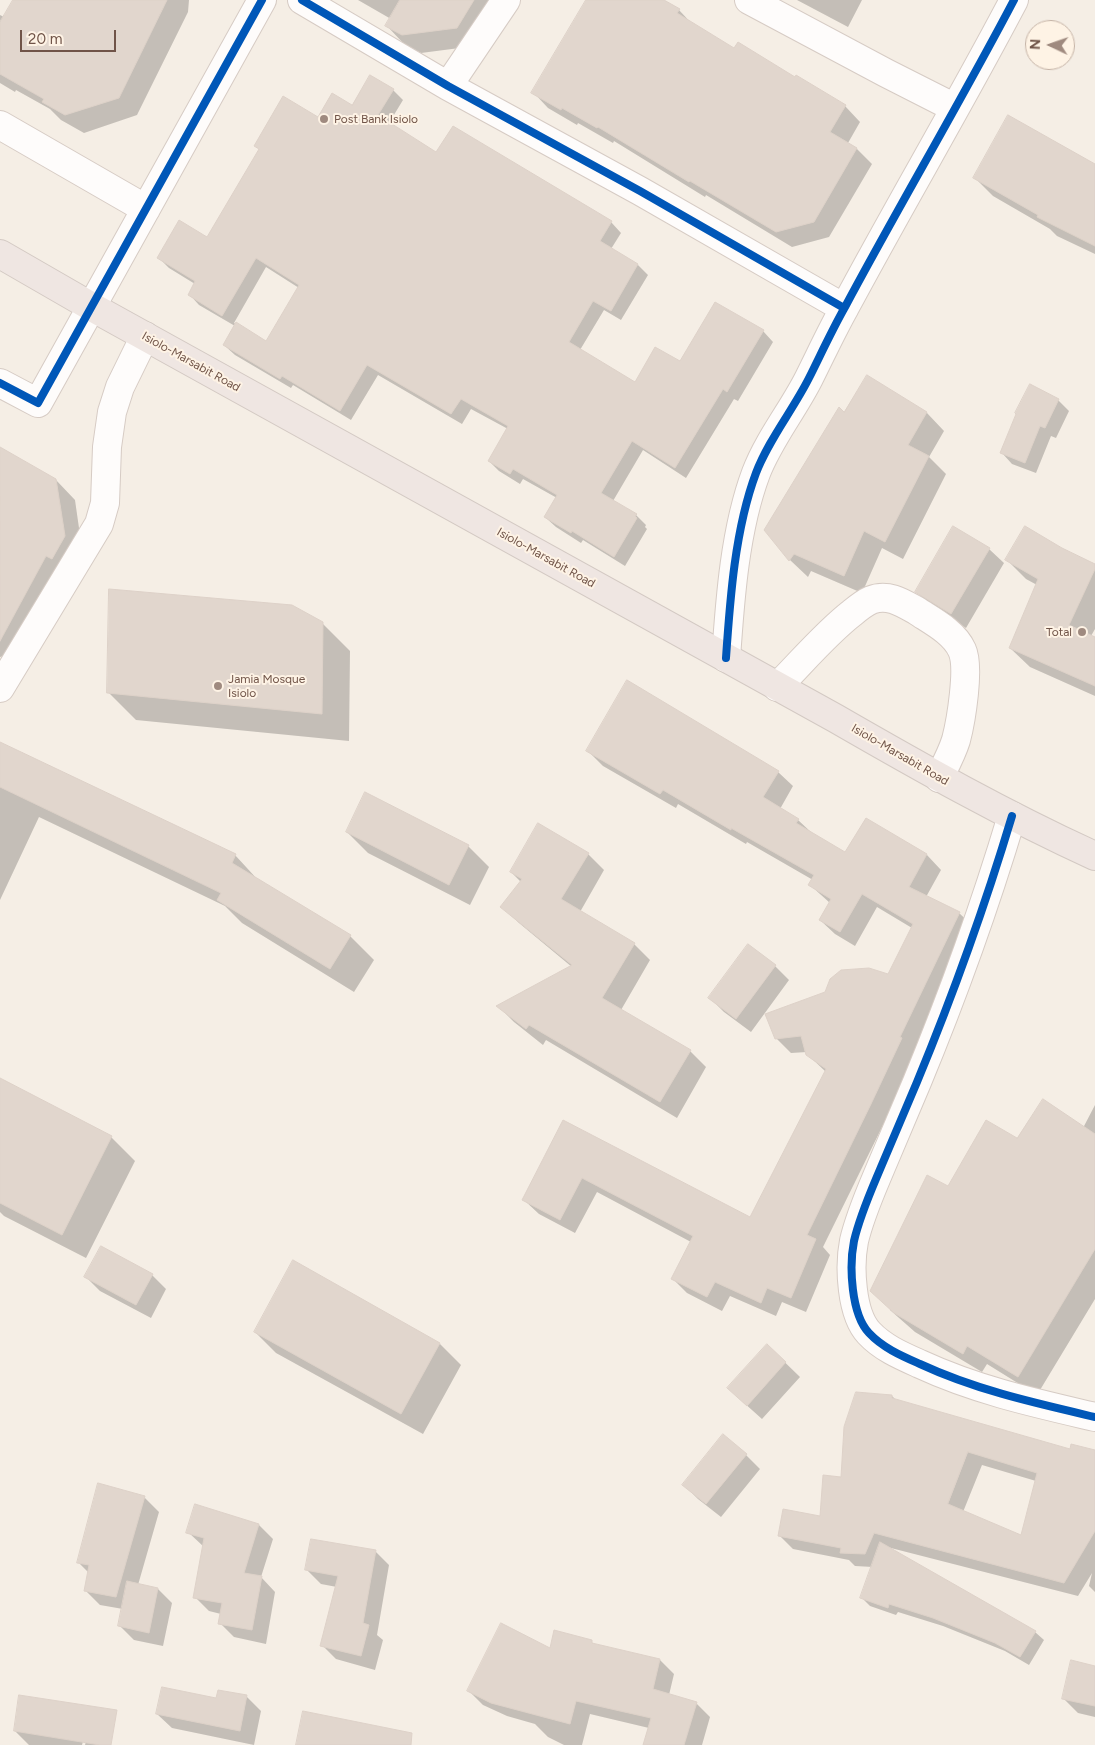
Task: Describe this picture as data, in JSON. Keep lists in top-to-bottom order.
{
  "streets": {
    "highway": ["Isiolo-Marsabit Road"]
  },
  "places": ["Post Bank Isiolo", "Total", "Jamia Mosque Isiolo"],
  "scale_bar": "20 m",
  "north": "left"
}
